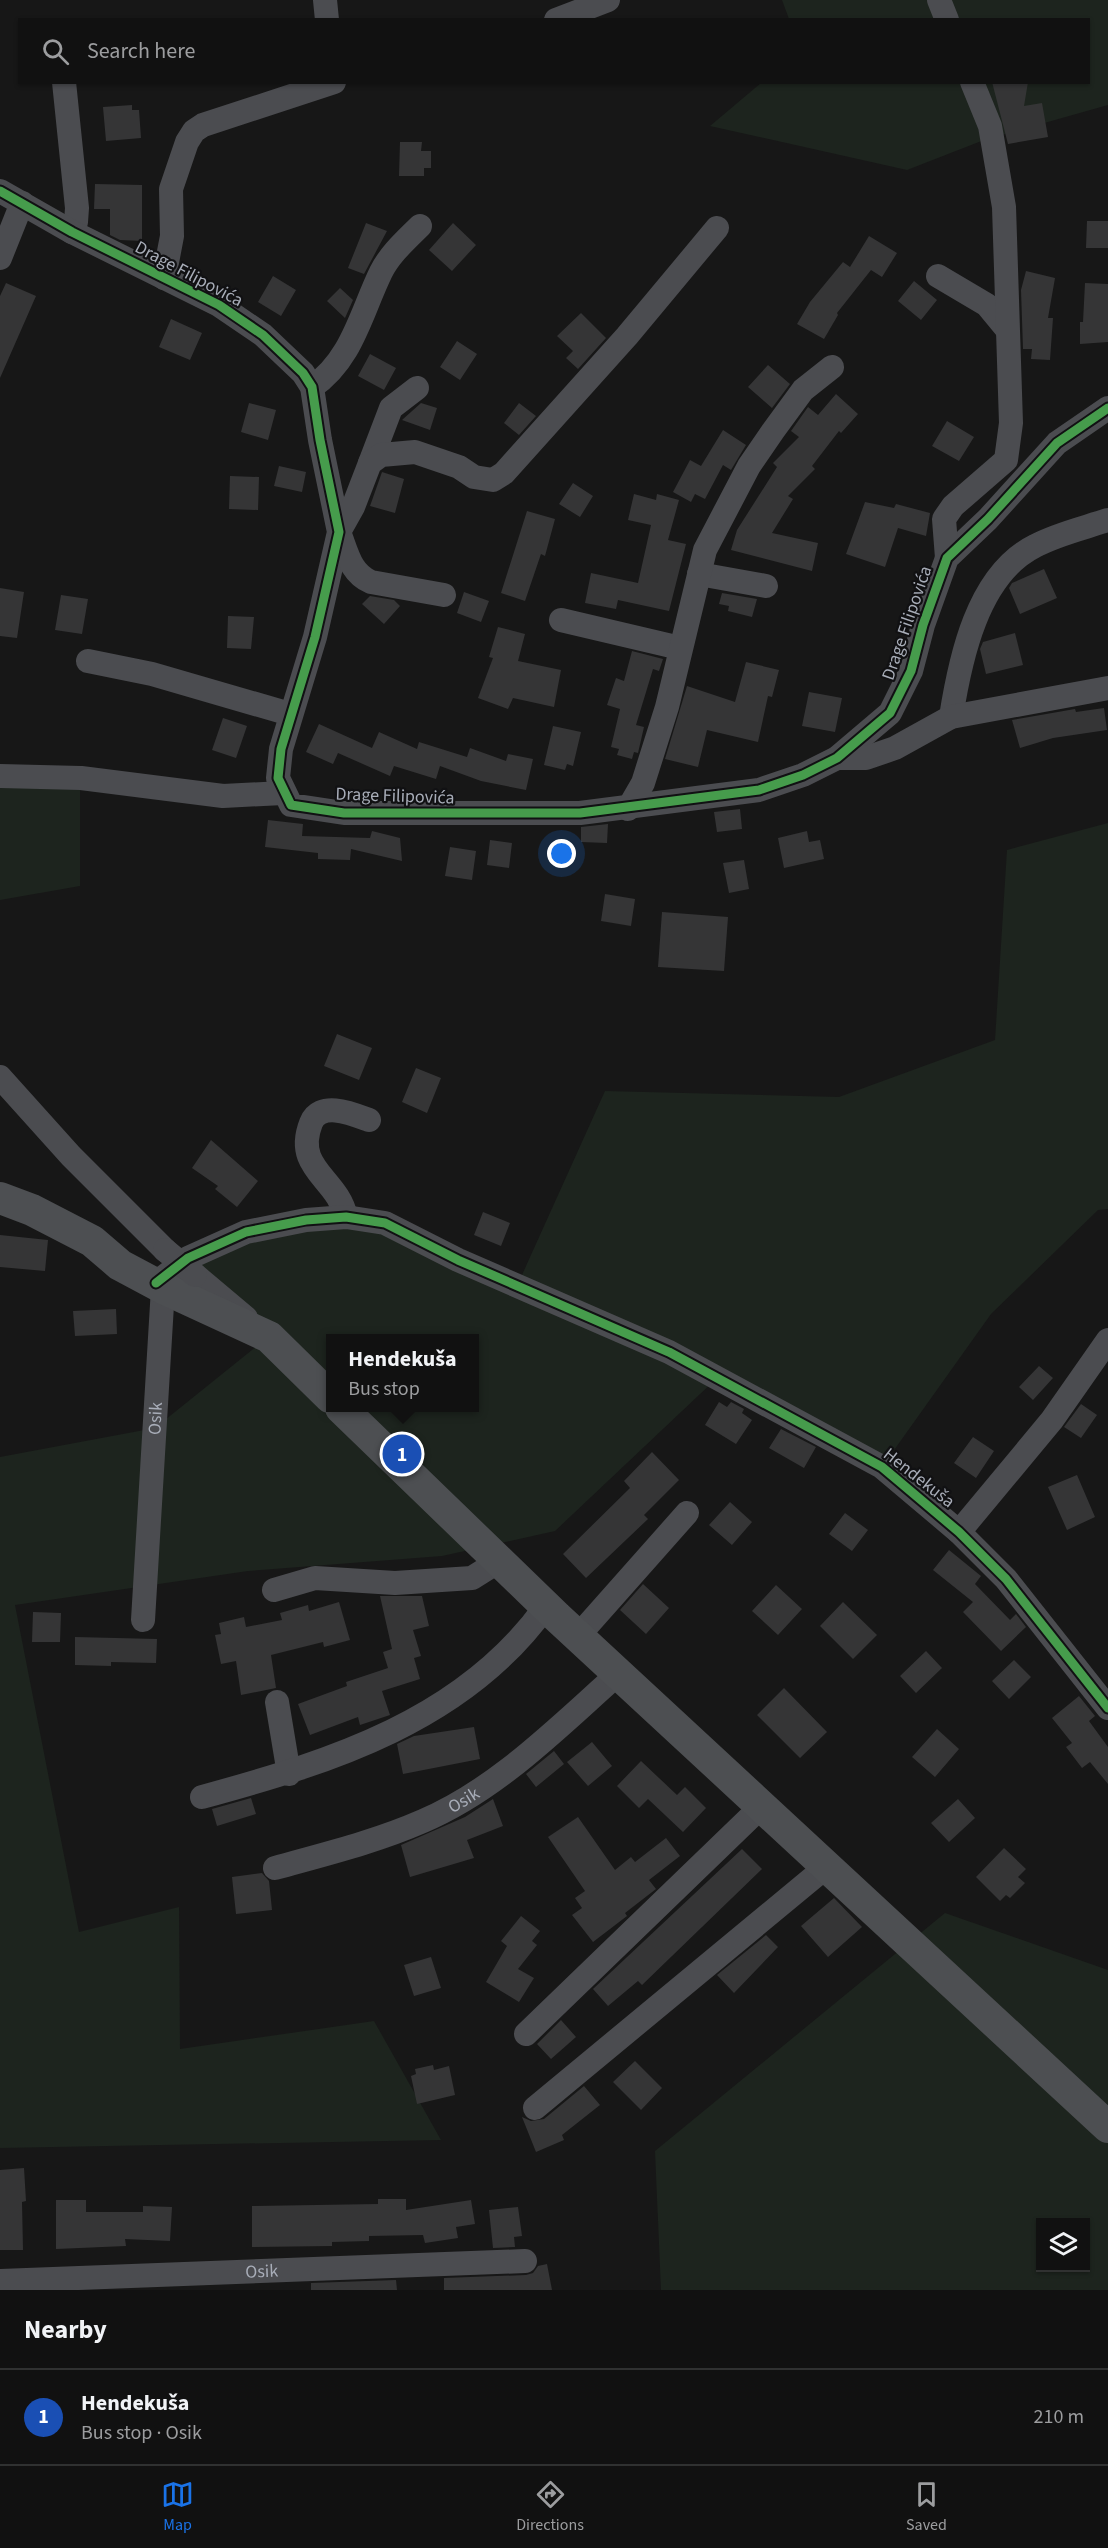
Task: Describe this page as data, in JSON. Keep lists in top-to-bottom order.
{
  "streets": {
    "street": ["Drage Filipovića", "Osik", "Hendekuša"]
  },
  "crossings": [
    ["Osik", "Hendekuša"]
  ],
  "page": {
    "search": "Search here",
    "popup": ["Hendekuša", "Bus stop"],
    "pins": "1",
    "heading": "Nearby",
    "list": [
      {
        "mark": "1",
        "name": "Hendekuša",
        "note": "Bus stop · Osik",
        "value": "210 m"
      }
    ],
    "nav": ["Map", "Directions", "Saved"]
  }
}
